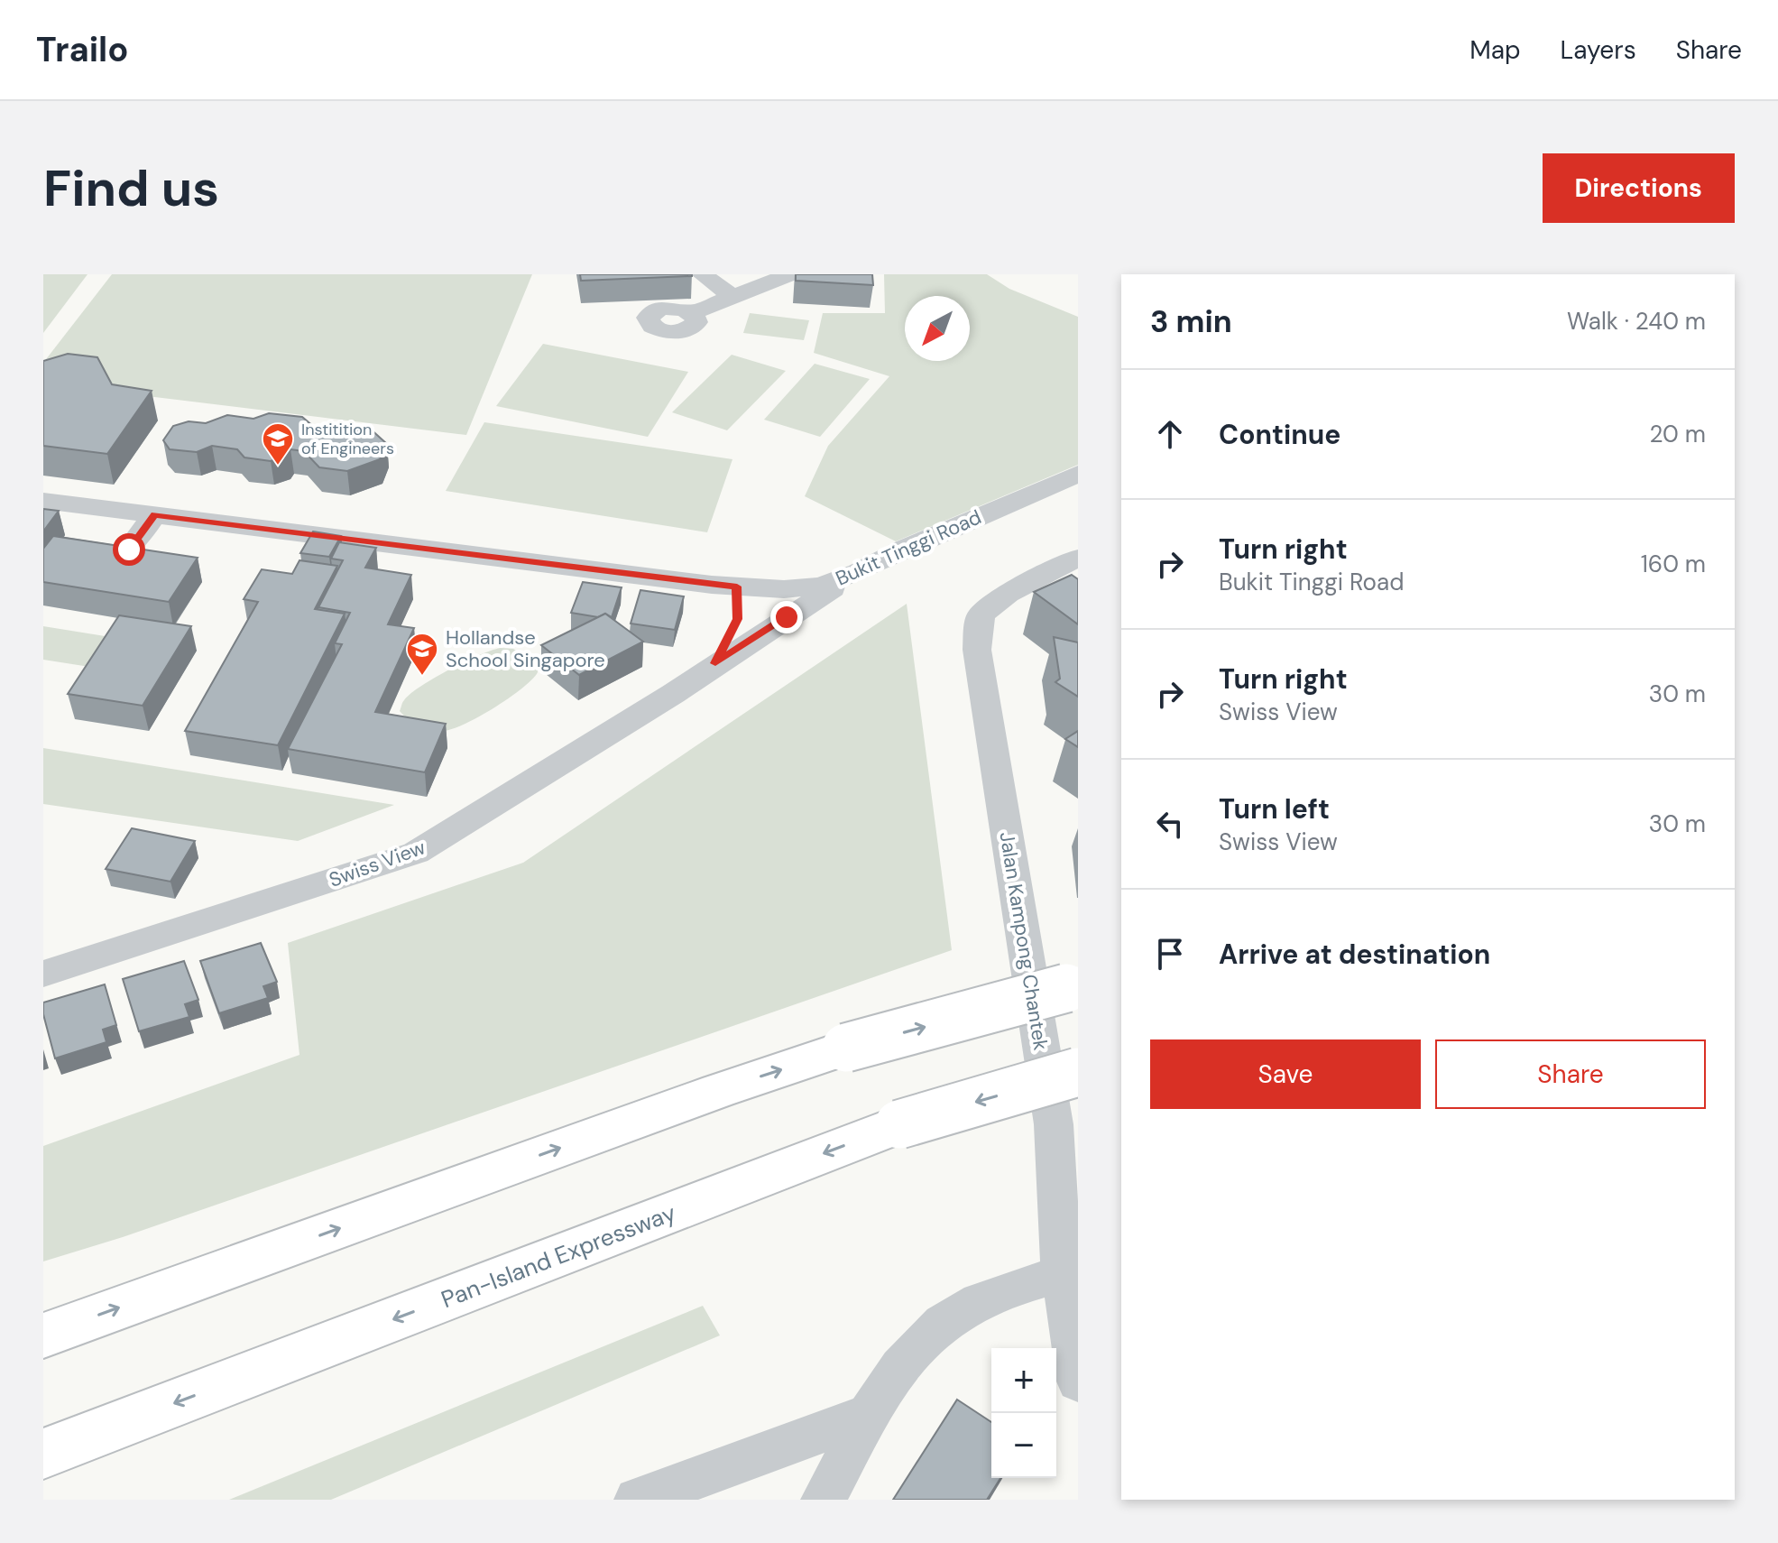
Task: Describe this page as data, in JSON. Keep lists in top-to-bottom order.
{
  "streets": {
    "highway": ["Pan-Island Expressway"],
    "street": ["Bukit Tinggi Road", "Swiss View", "Jalan Kampong Chantek"]
  },
  "crossings": [
    ["Bukit Tinggi Road", "Swiss View"]
  ],
  "places": {
    "school or university": ["Institition of Engineers", "Hollandse School Singapore"]
  },
  "north": "bottom left",
  "page": {
    "header": "Trailo",
    "nav": ["Map", "Layers", "Share"],
    "buttons": [
      "Directions",
      ["Save", "Share"]
    ],
    "title": "Find us",
    "heading": ["3 min", "Walk · 240 m"],
    "list": [
      ["Continue", "20 m"],
      ["Turn right", "Bukit Tinggi Road", "160 m"],
      ["Turn right", "Swiss View", "30 m"],
      ["Turn left", "Swiss View", "30 m"],
      "Arrive at destination"
    ],
    "map_buttons": ["+", "−"]
  }
}
